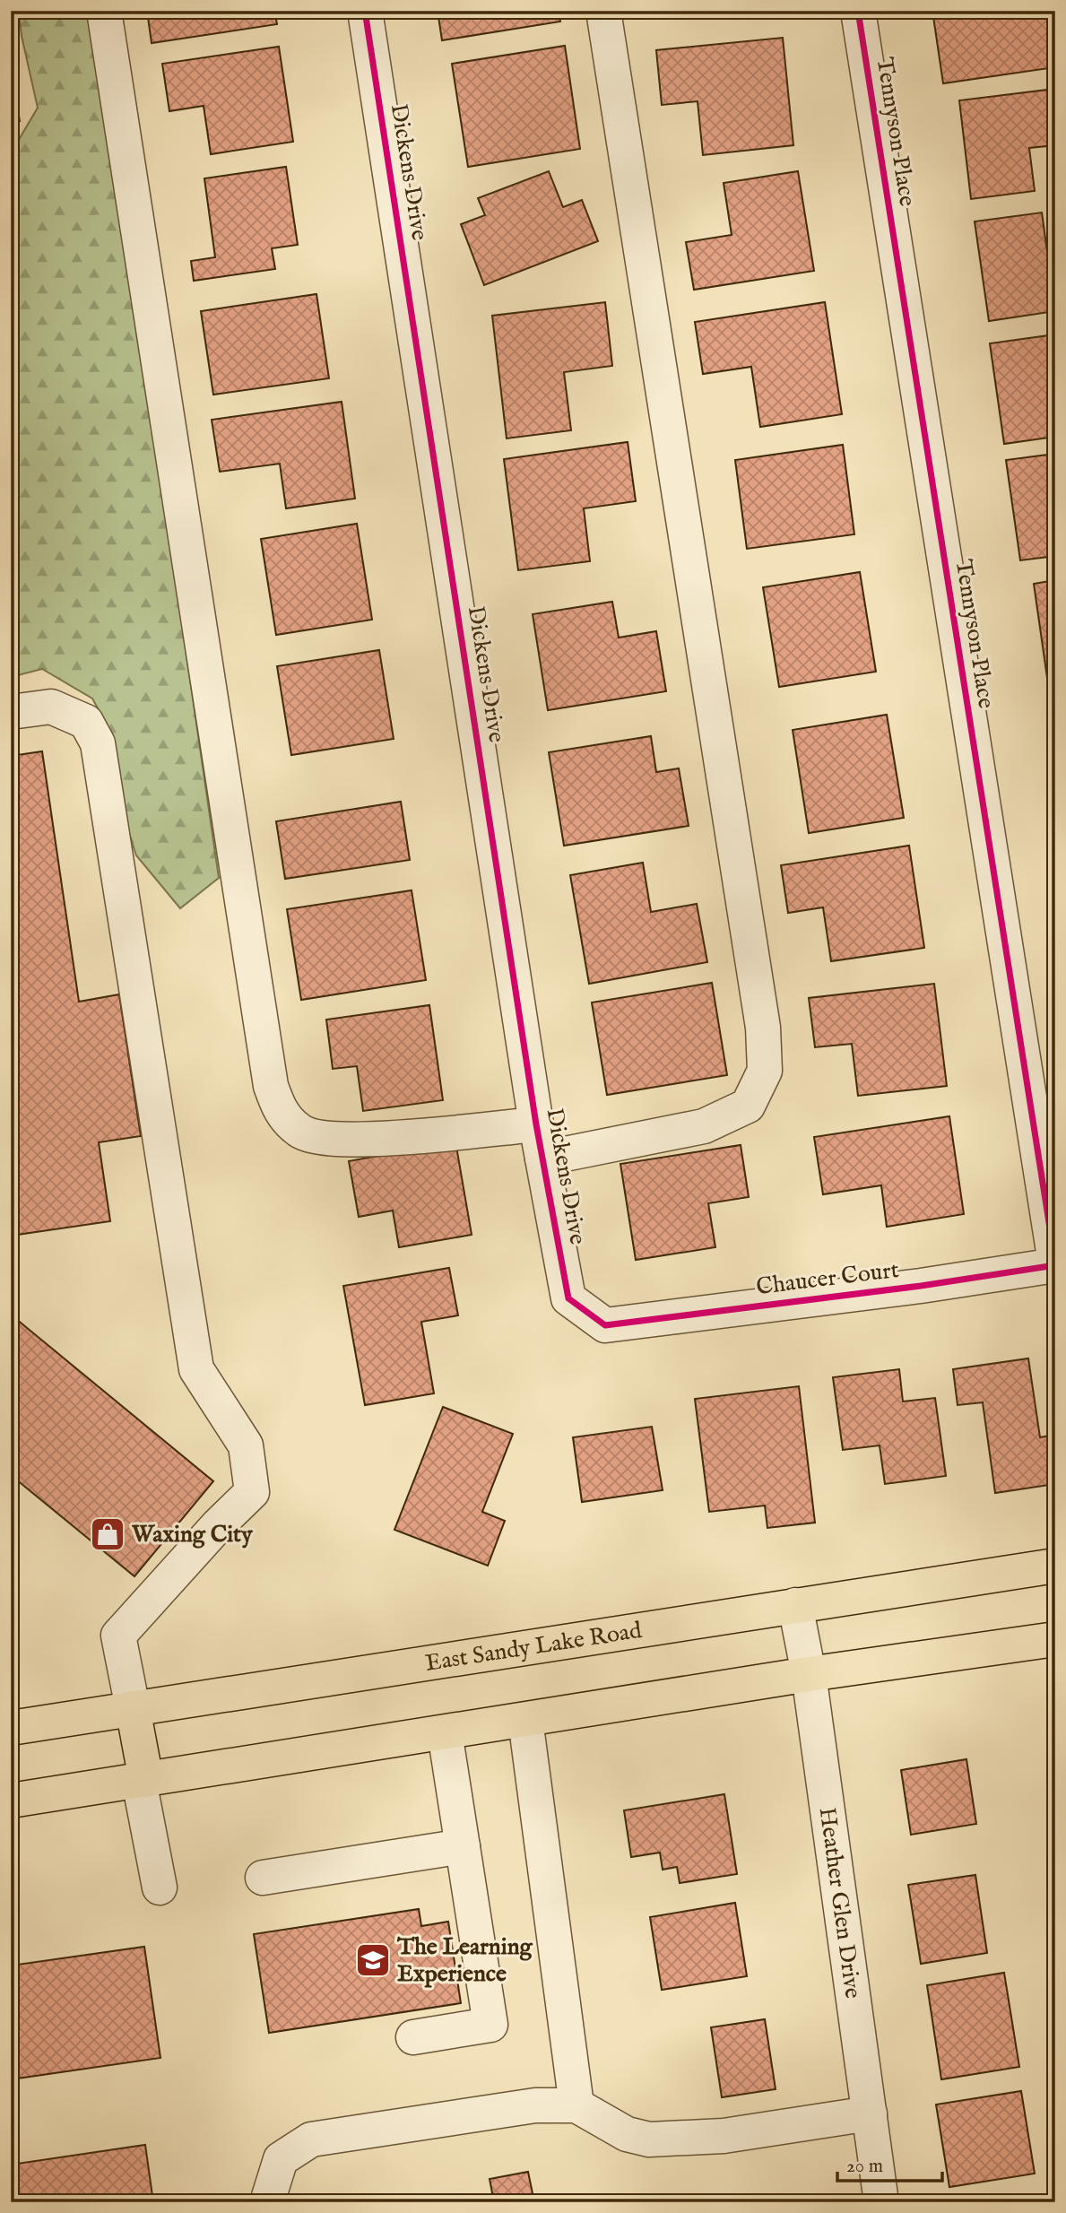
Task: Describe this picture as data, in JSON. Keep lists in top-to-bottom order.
{
  "streets": {
    "main road": ["East Sandy Lake Road"],
    "street": [
      "Tennyson Place",
      "Dickens Drive",
      "Chaucer Court",
      "Heather Glen Drive"
    ]
  },
  "crossings": [
    ["Tennyson Place", "Chaucer Court"],
    ["Dickens Drive", "Chaucer Court"],
    ["East Sandy Lake Road", "Heather Glen Drive"]
  ],
  "places": {
    "shop": ["Waxing City"],
    "school or university": ["The Learning Experience"]
  },
  "scale_bar": "20 m"
}
